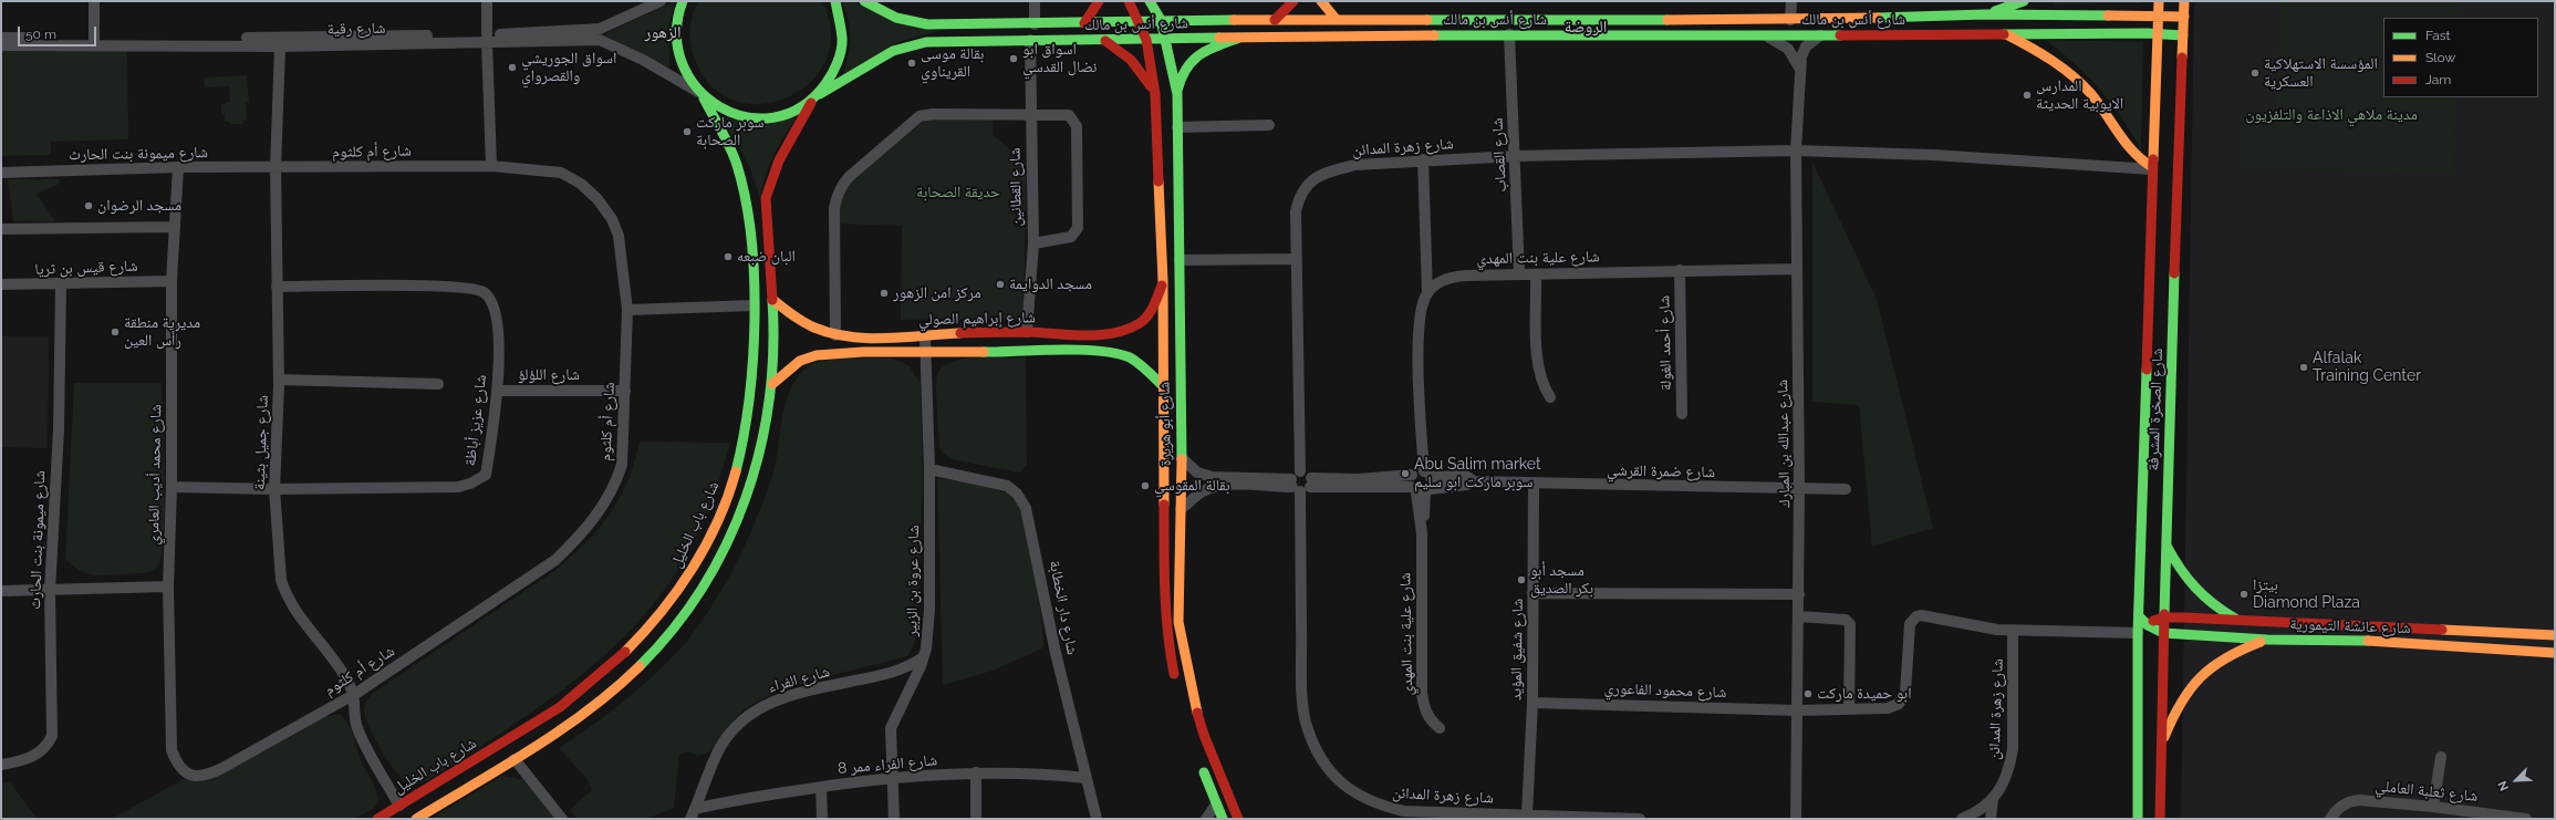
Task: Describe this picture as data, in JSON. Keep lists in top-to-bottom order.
{
  "streets": {
    "main road": [
      "شارع أنس بن مالك",
      "شارع إبراهيم الصولي",
      "شارع الصخرة المشرفة",
      "شارع أبو هريرة",
      "شارع باب الخليل",
      "شارع عائشة التيمورية"
    ],
    "street": [
      "شارع رقية",
      "شارع زهرة المدائن",
      "شارع أم كلثوم",
      "شارع ميمونة بنت الحارث",
      "شارع القصاب",
      "شارع القطانين",
      "شارع علية بنت المهدي",
      "شارع قيس بن ثريا",
      "شارع أحمد الغولة",
      "شارع اللؤلؤ",
      "شارع عزيز أباظة",
      "شارع جميل بثينة",
      "شارع عبدالله بن المبارك",
      "شارع ضمرة القرشي",
      "شارع محمد أديب العامري",
      "شارع عروة بن الزبير",
      "شارع دار الخطابة",
      "شارع شفيق المؤيد",
      "شارع الفراء",
      "شارع محمود الفاعوري",
      "شارع الفراء ممر 8",
      "شارع ثعلبة العاملي"
    ]
  },
  "crossings": [
    ["شارع أنس بن مالك", "شارع القصاب"],
    ["شارع أنس بن مالك", "شارع القطانين"],
    ["شارع أنس بن مالك", "شارع الصخرة المشرفة"],
    ["شارع أنس بن مالك", "شارع أبو هريرة"],
    ["شارع أنس بن مالك", "شارع عبدالله بن المبارك"],
    ["شارع رقية", "شارع جميل بثينة"],
    ["شارع رقية", "شارع باب الخليل"],
    ["شارع زهرة المدائن", "شارع القصاب"],
    ["شارع زهرة المدائن", "شارع الصخرة المشرفة"],
    ["شارع زهرة المدائن", "شارع عبدالله بن المبارك"],
    ["شارع زهرة المدائن", "شارع ضمرة القرشي"],
    ["شارع زهرة المدائن", "شارع شفيق المؤيد"],
    ["شارع أم كلثوم", "شارع ميمونة بنت الحارث"],
    ["شارع أم كلثوم", "شارع اللؤلؤ"],
    ["شارع أم كلثوم", "شارع جميل بثينة"],
    ["شارع أم كلثوم", "شارع محمد أديب العامري"],
    ["شارع ميمونة بنت الحارث", "شارع قيس بن ثريا"],
    ["شارع ميمونة بنت الحارث", "شارع جميل بثينة"],
    ["شارع ميمونة بنت الحارث", "شارع محمد أديب العامري"],
    ["شارع القصاب", "شارع علية بنت المهدي"],
    ["شارع القطانين", "شارع إبراهيم الصولي"],
    ["شارع علية بنت المهدي", "شارع أحمد الغولة"],
    ["شارع علية بنت المهدي", "شارع عبدالله بن المبارك"],
    ["شارع علية بنت المهدي", "شارع ضمرة القرشي"],
    ["شارع قيس بن ثريا", "شارع محمد أديب العامري"],
    ["شارع إبراهيم الصولي", "شارع أبو هريرة"],
    ["شارع إبراهيم الصولي", "شارع عروة بن الزبير"],
    ["شارع اللؤلؤ", "شارع عزيز أباظة"],
    ["شارع الصخرة المشرفة", "شارع عائشة التيمورية"],
    ["شارع عزيز أباظة", "شارع جميل بثينة"],
    ["شارع عزيز أباظة", "شارع محمد أديب العامري"],
    ["شارع أبو هريرة", "شارع ضمرة القرشي"],
    ["شارع عبدالله بن المبارك", "شارع ضمرة القرشي"],
    ["شارع عبدالله بن المبارك", "شارع محمود الفاعوري"],
    ["شارع ضمرة القرشي", "شارع شفيق المؤيد"],
    ["شارع عروة بن الزبير", "شارع دار الخطابة"],
    ["شارع عروة بن الزبير", "شارع الفراء"],
    ["شارع عروة بن الزبير", "شارع الفراء ممر 8"],
    ["شارع دار الخطابة", "شارع الفراء ممر 8"],
    ["شارع شفيق المؤيد", "شارع محمود الفاعوري"],
    ["شارع الفراء", "شارع الفراء ممر 8"]
  ],
  "districts": ["الروضة", "الزهور"],
  "parks": ["مدينة ملاهي الاذاعة والتلفزيون", "حديقة الصحابة"],
  "places": [
    "اسواق ابو نضال القدسي",
    "بقالة موسى القريناوي",
    "اسواق الجوريشي والقصرواي",
    "المؤسسة الاستهلاكية العسكرية",
    "المدارس الايوبية الحديثة",
    "سوبر ماركت الصحابة",
    "مسجد الرضوان",
    "البان ضبعه",
    "مسجد الدوايمة",
    "مركز امن الزهور",
    "مديرية منطقة رأس العين",
    "Alfalak Training Center",
    "Abu Salim market سوبر ماركت ابو سليم",
    "بقالة المقوسي",
    "مسجد أبو بكر الصديق",
    "بيتزا Diamond Plaza",
    "ابو حميدة ماركت"
  ],
  "legend": ["Fast", "Slow", "Jam"],
  "scale_bar": "50 m",
  "north": "bottom left"
}
